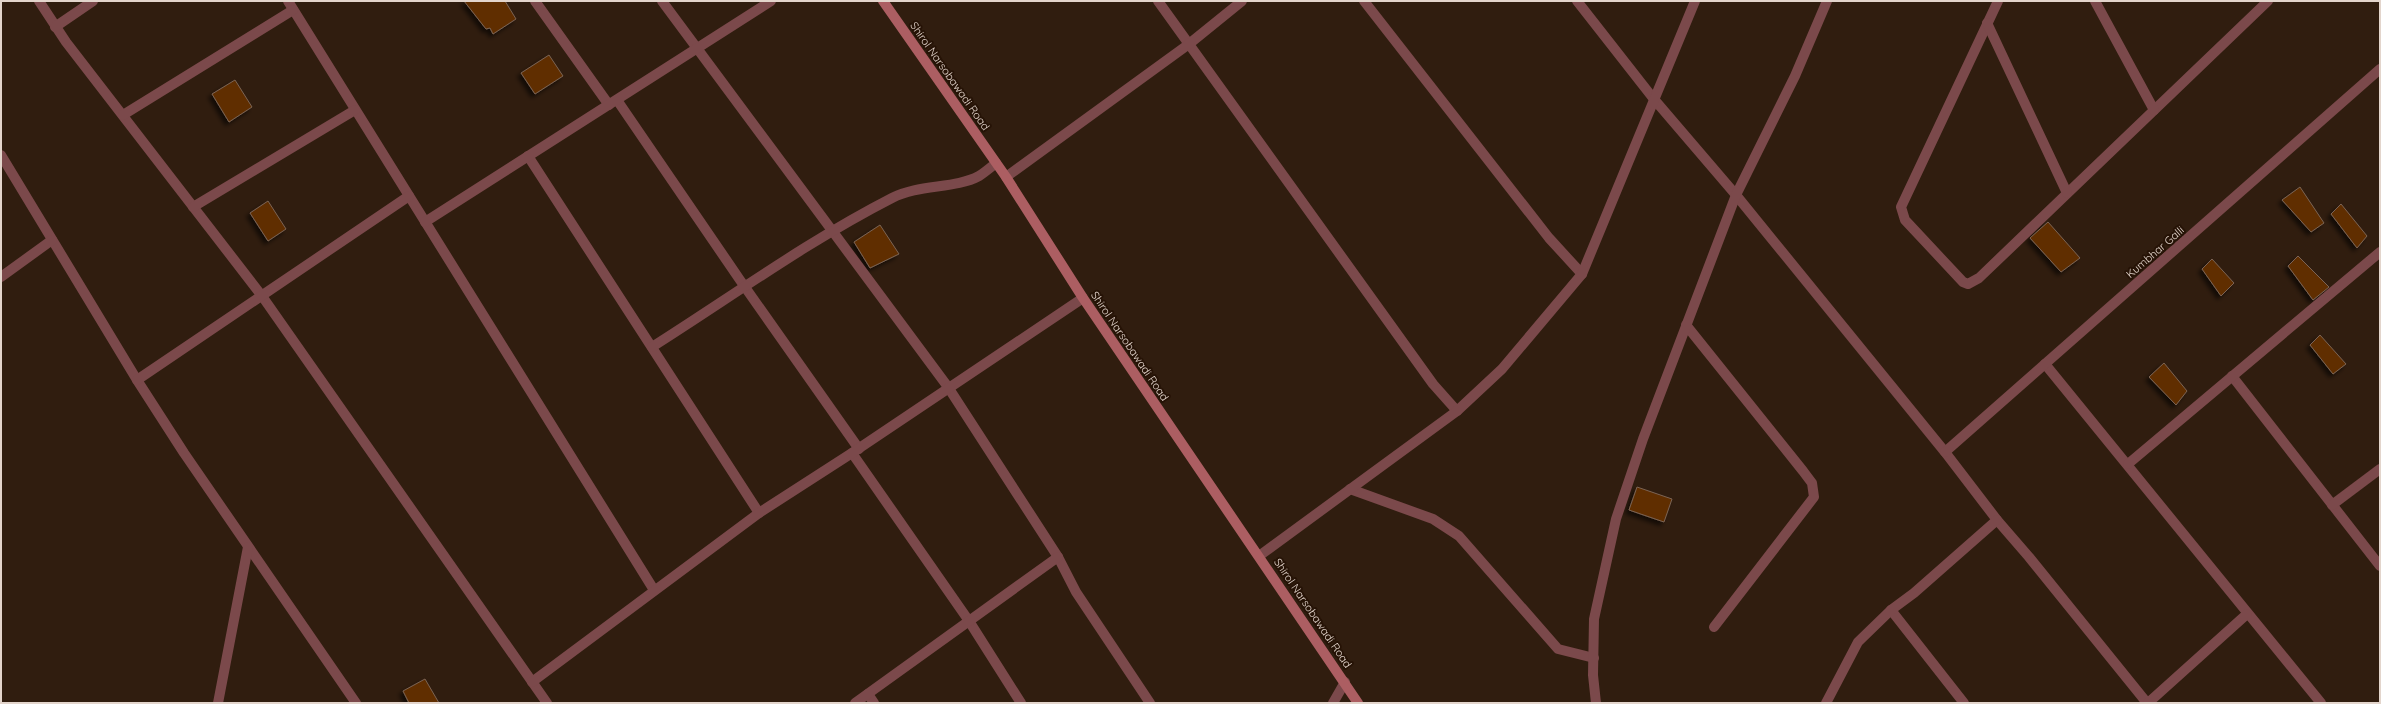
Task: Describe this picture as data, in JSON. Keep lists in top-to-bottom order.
{
  "streets": {
    "main road": ["Shirol Narsobawadi Road"],
    "street": ["Kumbhar Galli"]
  }
}
